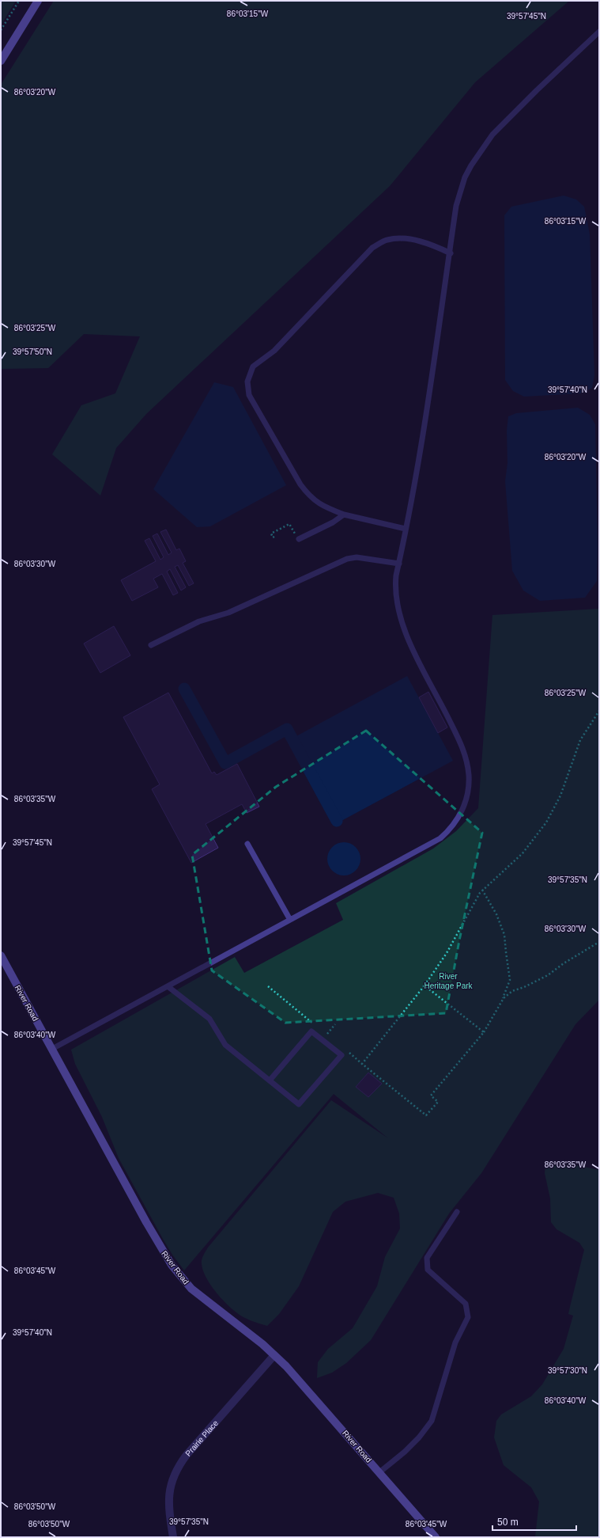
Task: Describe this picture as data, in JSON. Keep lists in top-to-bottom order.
{
  "streets": {
    "street": ["River Road", "Prairie Place"]
  },
  "crossings": [
    ["River Road", "Prairie Place"]
  ],
  "parks": ["River Heritage Park"],
  "scale_bar": "50 m",
  "coordinates": [
    "86°03'15\"W",
    "39°57'45\"N",
    "86°03'20\"W",
    "86°03'25\"W",
    "39°57'50\"N",
    "39°57'40\"N",
    "86°03'30\"W",
    "86°03'35\"W",
    "39°57'35\"N",
    "86°03'40\"W",
    "86°03'45\"W",
    "39°57'30\"N",
    "86°03'50\"W"
  ]
}
